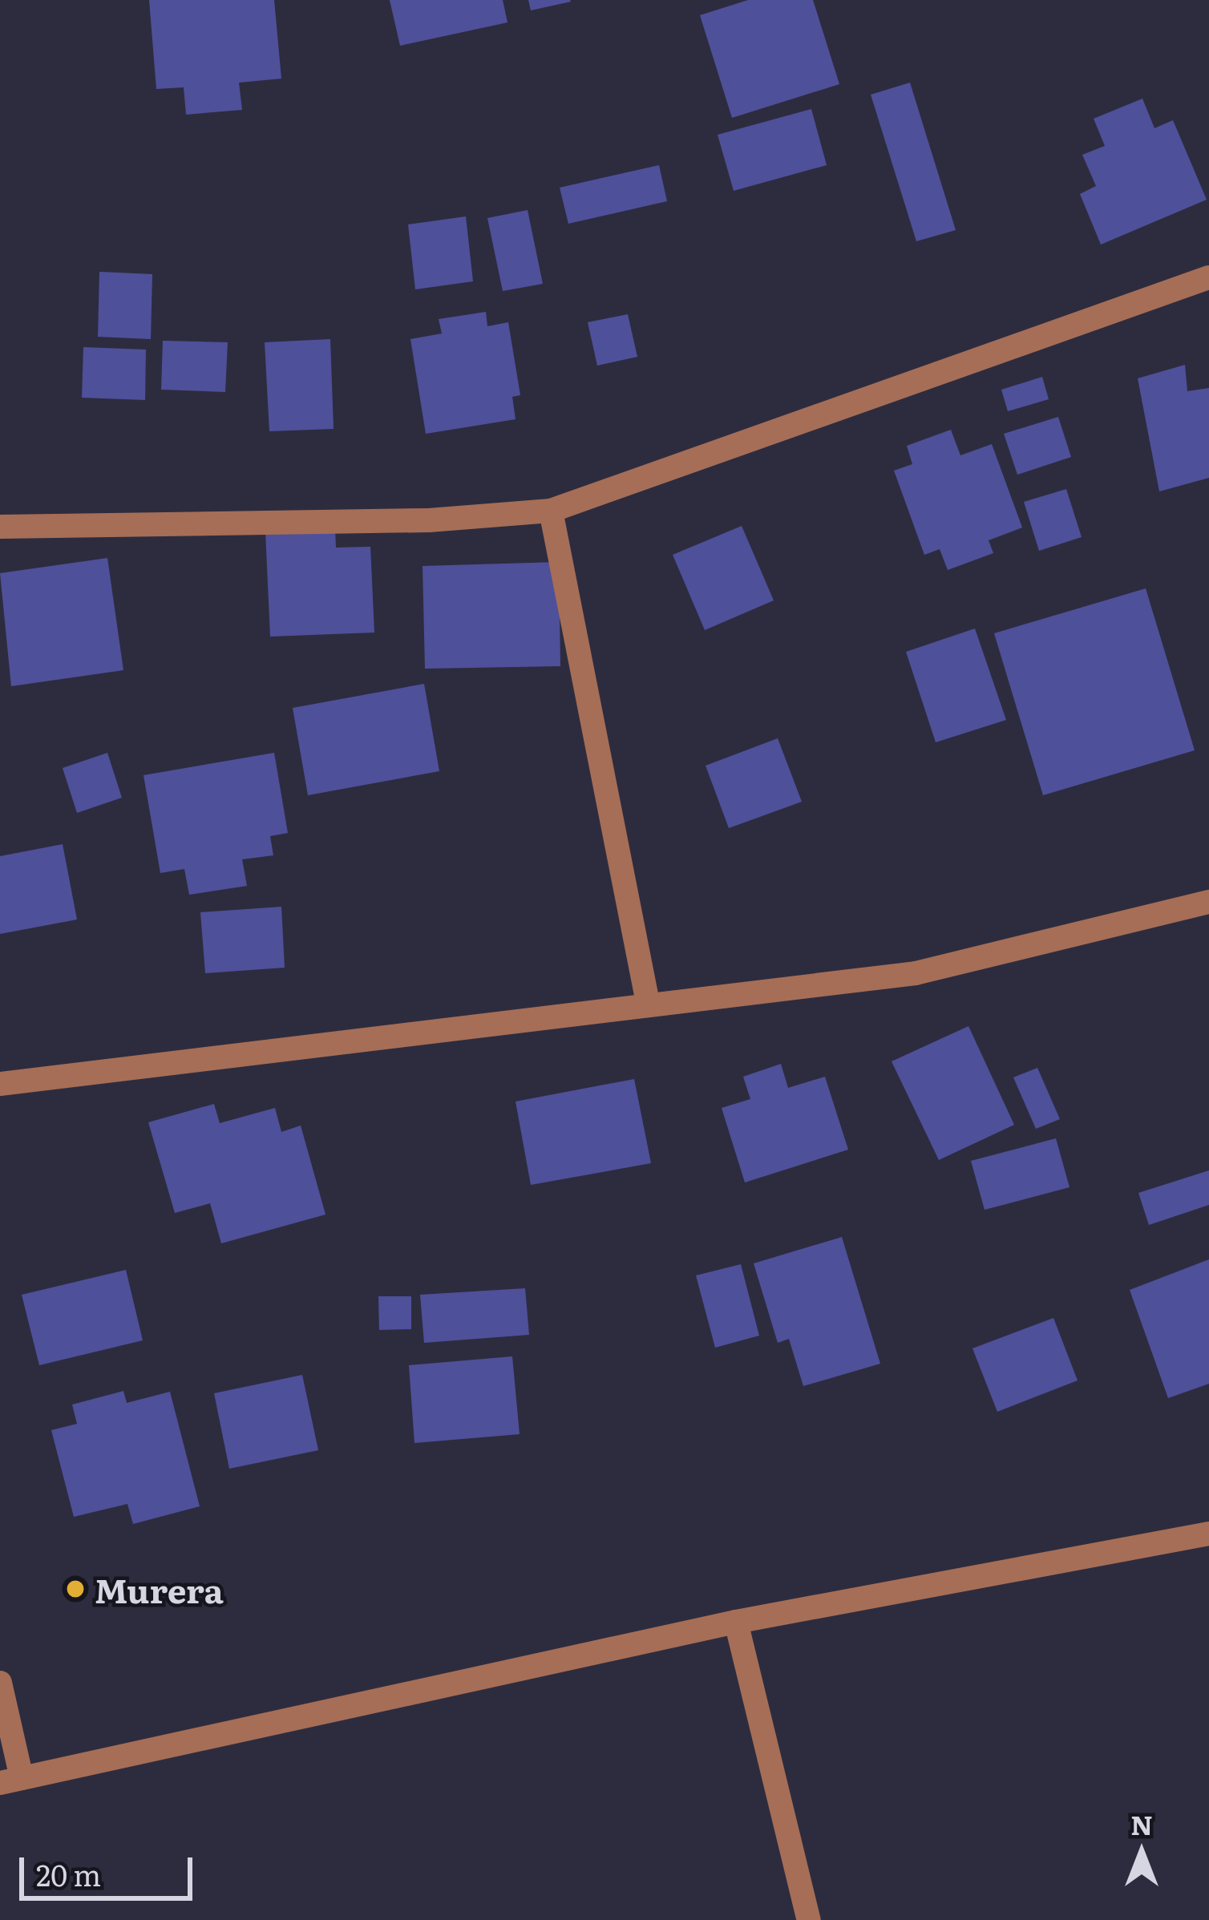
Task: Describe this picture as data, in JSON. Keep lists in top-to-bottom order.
{
  "places": ["Murera"],
  "scale_bar": "20 m",
  "north": "top"
}
